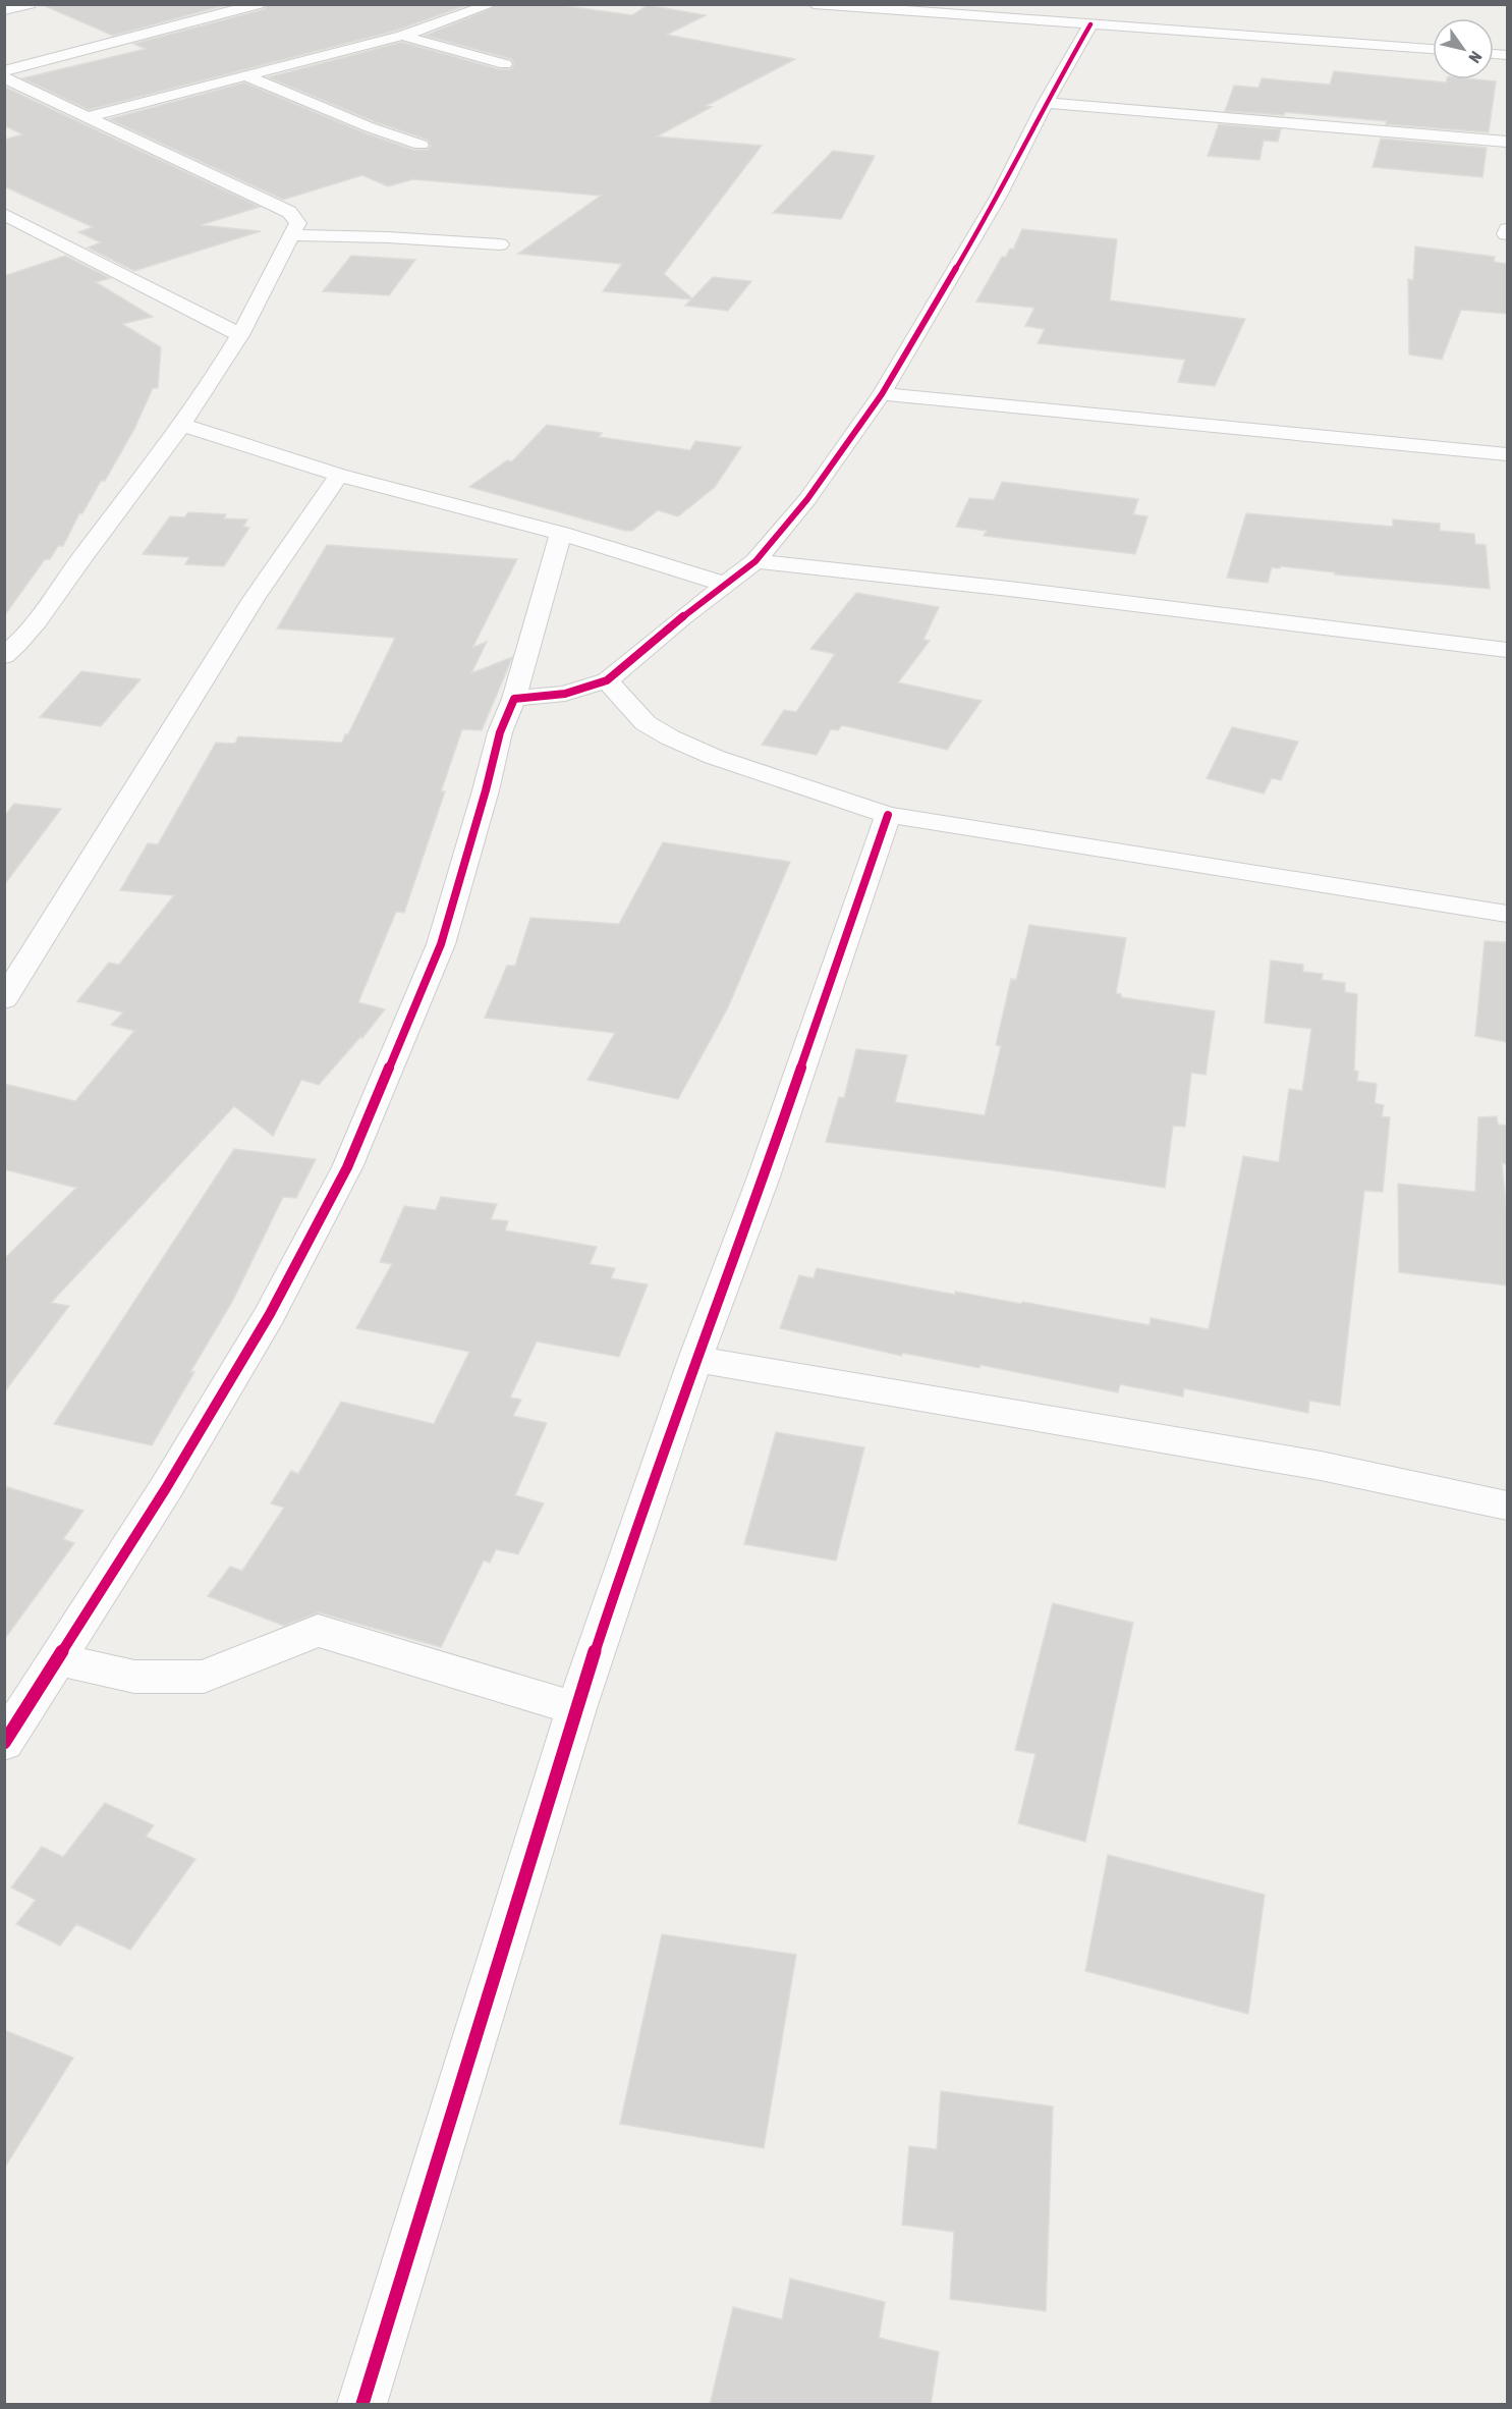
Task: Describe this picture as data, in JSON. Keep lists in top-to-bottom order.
{
  "north": "bottom right"
}
